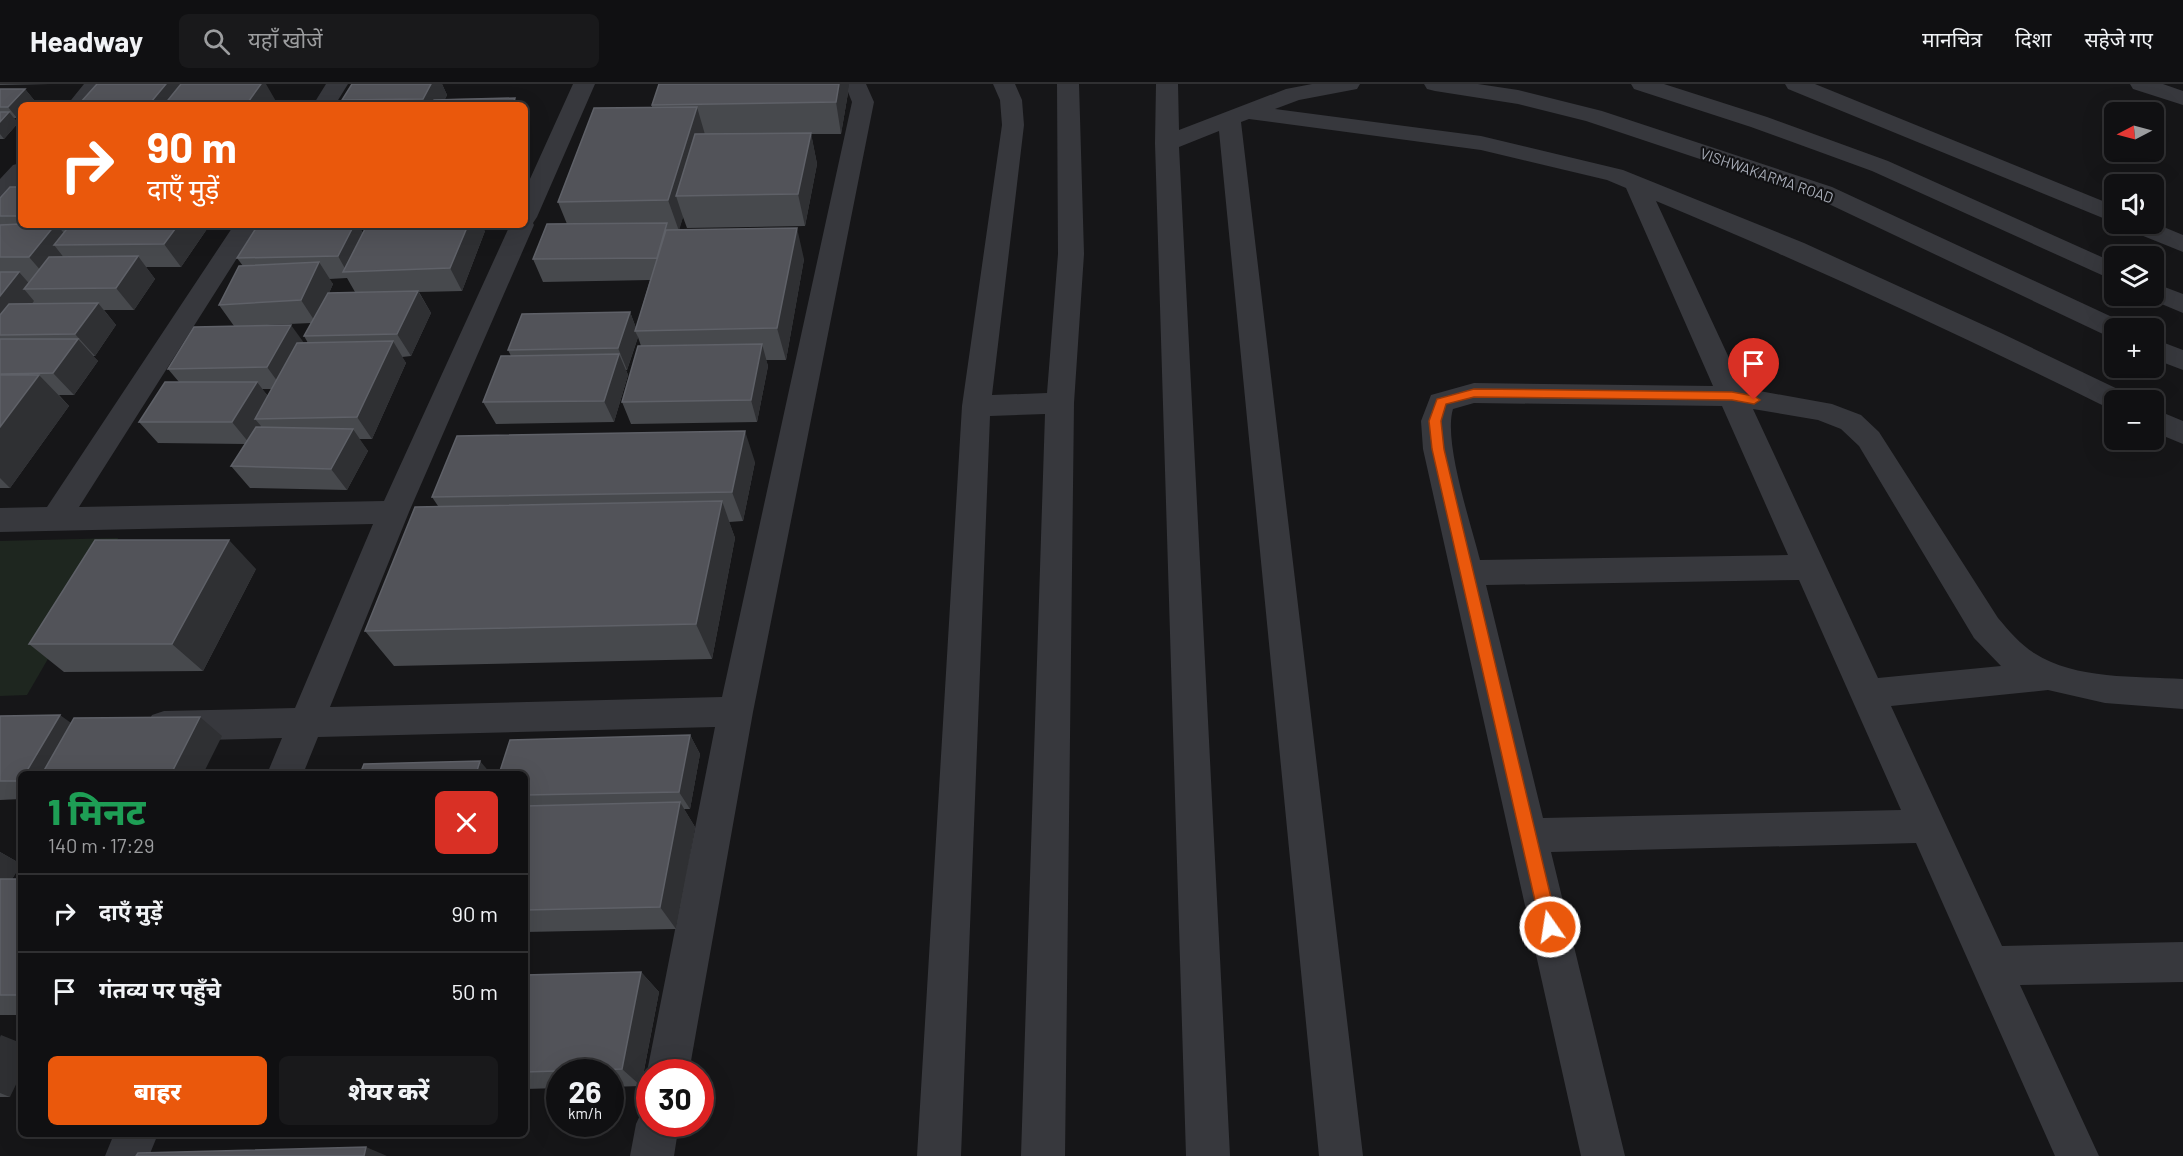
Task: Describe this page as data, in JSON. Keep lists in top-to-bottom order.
{
  "streets": {
    "street": ["VISHWAKARMA ROAD"]
  },
  "north": "left",
  "page": {
    "header": "Headway",
    "search": "यहाँ खोजें",
    "nav": ["मानचित्र", "दिशा", "सहेजे गए"],
    "map_buttons": ["+", "−"],
    "turn": ["90 m", "दाएँ मुड़ें"],
    "heading": ["1 मिनट", "140 m · 17:29"],
    "list": [
      {
        "name": "दाएँ मुड़ें",
        "value": "90 m"
      },
      {
        "name": "गंतव्य पर पहुँचे",
        "value": "50 m"
      }
    ],
    "buttons": ["बाहर", "शेयर करें"],
    "speed": "26 km/h",
    "limit": "30"
  }
}
